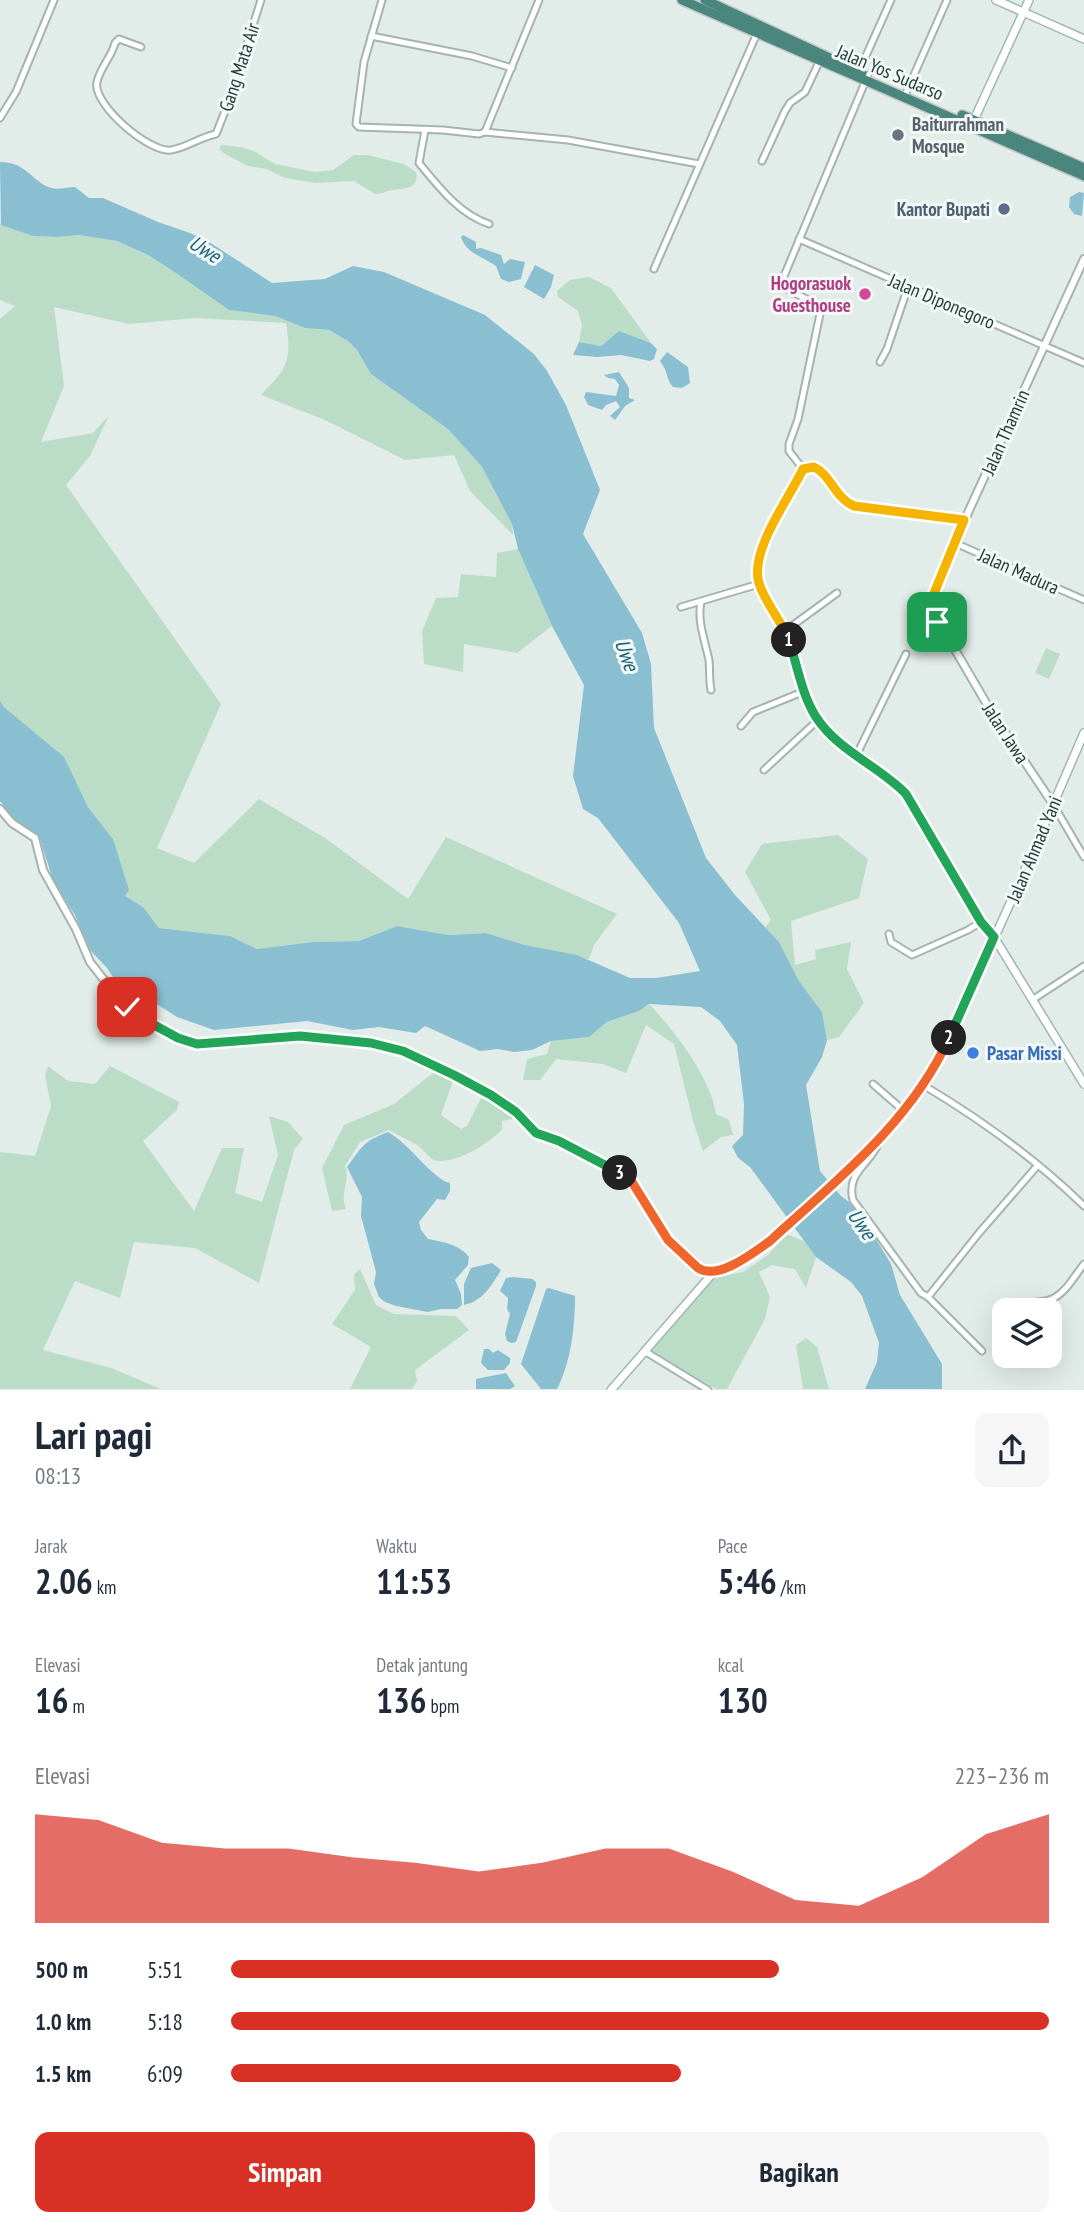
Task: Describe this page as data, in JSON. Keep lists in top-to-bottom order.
{
  "streets": {
    "highway": ["Jalan Yos Sudarso"],
    "main road": ["Jalan Ahmad Yani"],
    "street": [
      "Gang Mata Air",
      "Jalan Diponegoro",
      "Jalan Thamrin",
      "Jalan Madura",
      "Jalan Jawa"
    ]
  },
  "crossings": [
    ["Jalan Diponegoro", "Jalan Thamrin"],
    ["Jalan Thamrin", "Jalan Madura"],
    ["Jalan Thamrin", "Jalan Jawa"],
    ["Jalan Jawa", "Jalan Ahmad Yani"]
  ],
  "water": ["Uwe"],
  "places": [
    "Baiturrahman Mosque",
    "Kantor Bupati",
    "Hogorasuok Guesthouse",
    "Pasar Missi"
  ],
  "page": {
    "pins": ["1", "2", "3"],
    "heading": ["Lari pagi", "08:13"],
    "stats": [
      ["Jarak", "2.06 km"],
      ["Waktu", "11:53"],
      ["Pace", "5:46 /km"],
      ["Elevasi", "16 m"],
      ["Detak jantung", "136 bpm"],
      ["kcal", "130"]
    ],
    "chart": ["Elevasi", "223–236 m"],
    "list": [
      {
        "name": "500 m",
        "note": "5:51"
      },
      {
        "name": "1.0 km",
        "note": "5:18"
      },
      {
        "name": "1.5 km",
        "note": "6:09"
      }
    ],
    "buttons": ["Simpan", "Bagikan"]
  }
}
